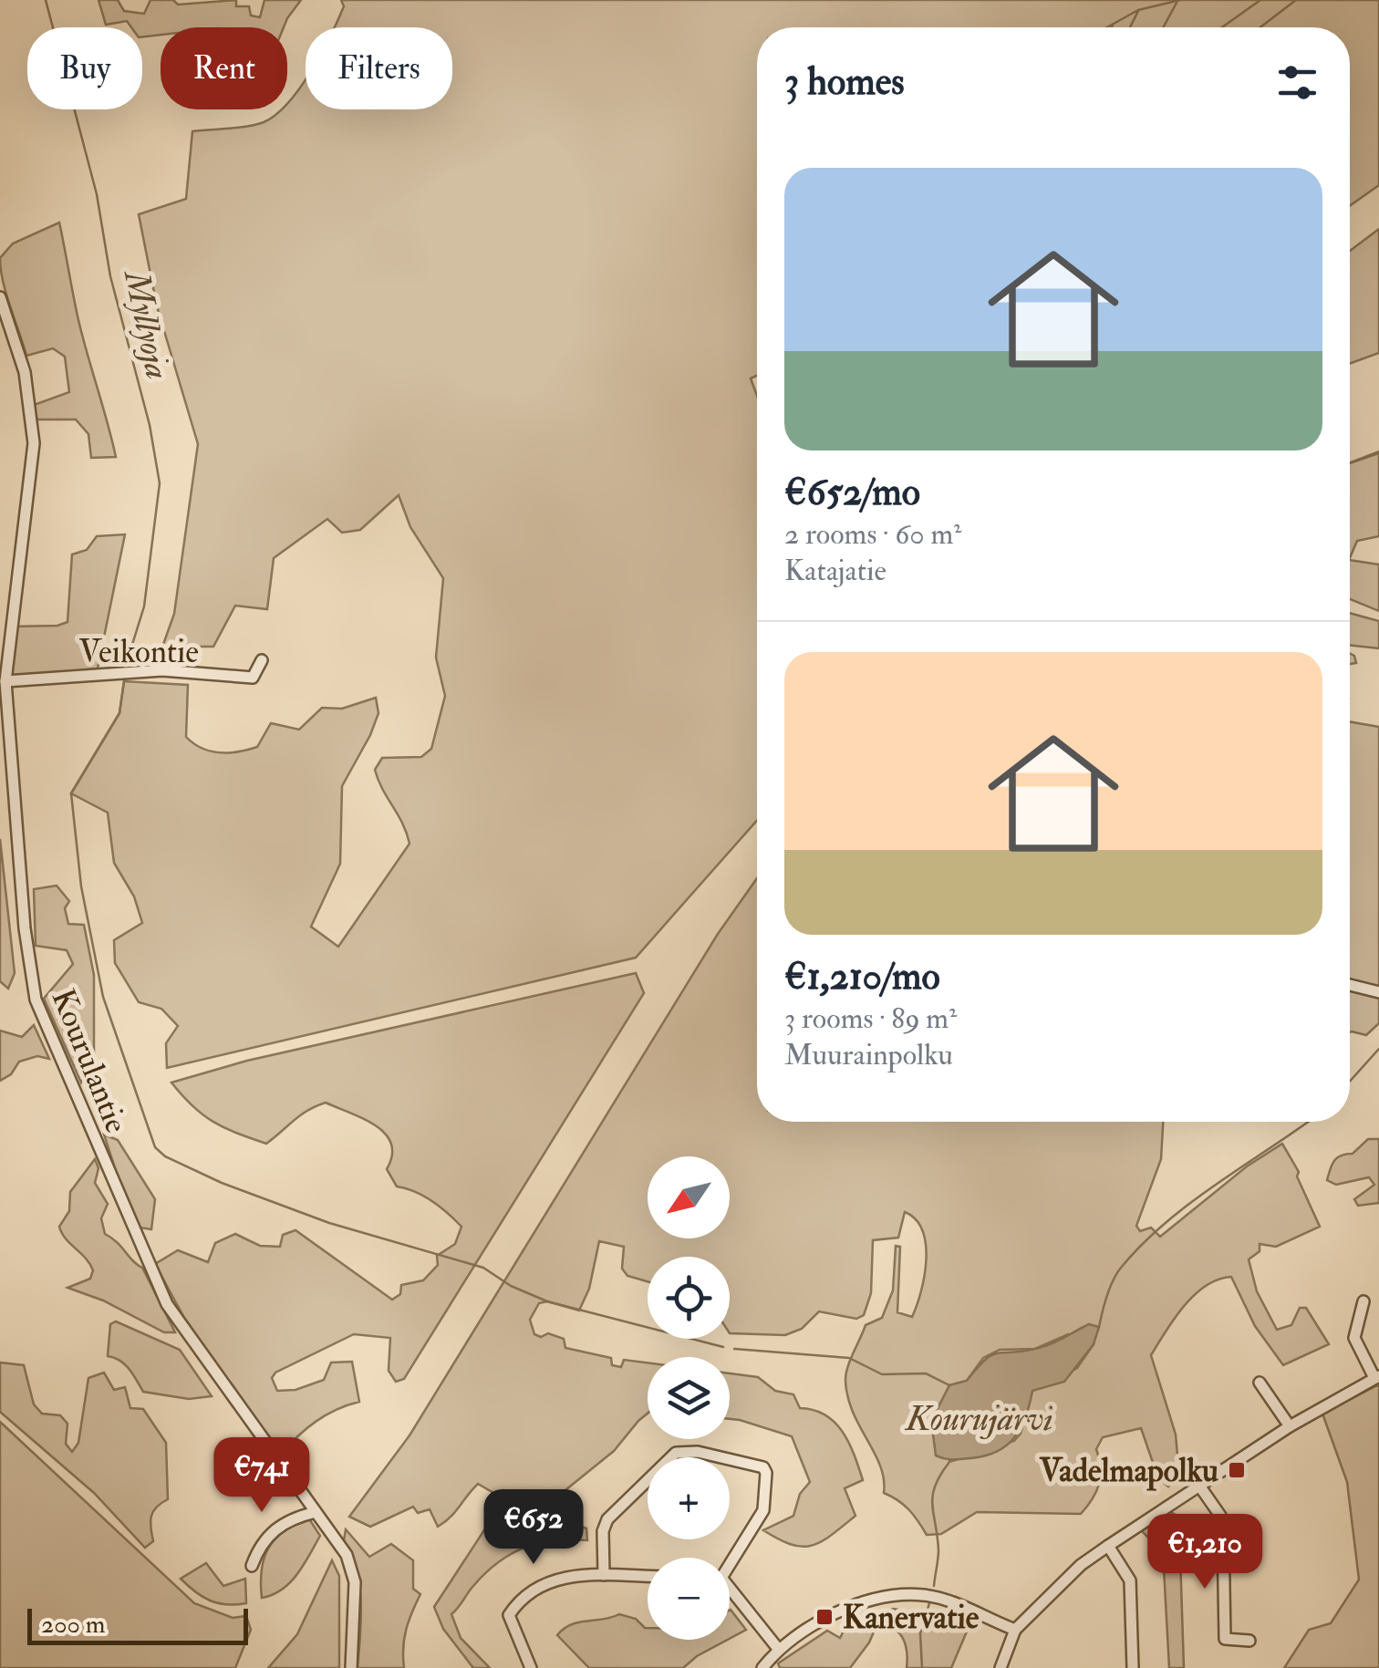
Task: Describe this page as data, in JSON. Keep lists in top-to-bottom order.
{
  "streets": {
    "street": ["Veikontie", "Kourulantie"]
  },
  "crossings": [
    ["Veikontie", "Kourulantie"]
  ],
  "water": ["Myllyoja", "Kourujärvi"],
  "places": {
    "transit": ["Vadelmapolku", "Kanervatie"]
  },
  "scale_bar": "200 m",
  "north": "bottom left",
  "page": {
    "chip": ["Buy", "Rent", "Filters"],
    "heading": "3 homes",
    "list": [
      {
        "name": "€652/mo",
        "note": "2 rooms · 60 m² · Katajatie"
      },
      {
        "name": "€1,210/mo",
        "note": "3 rooms · 89 m² · Muurainpolku"
      }
    ],
    "map_buttons": ["+", "−"],
    "price": ["€741", "€652", "€1,210"],
    "scale": "200 m"
  }
}
